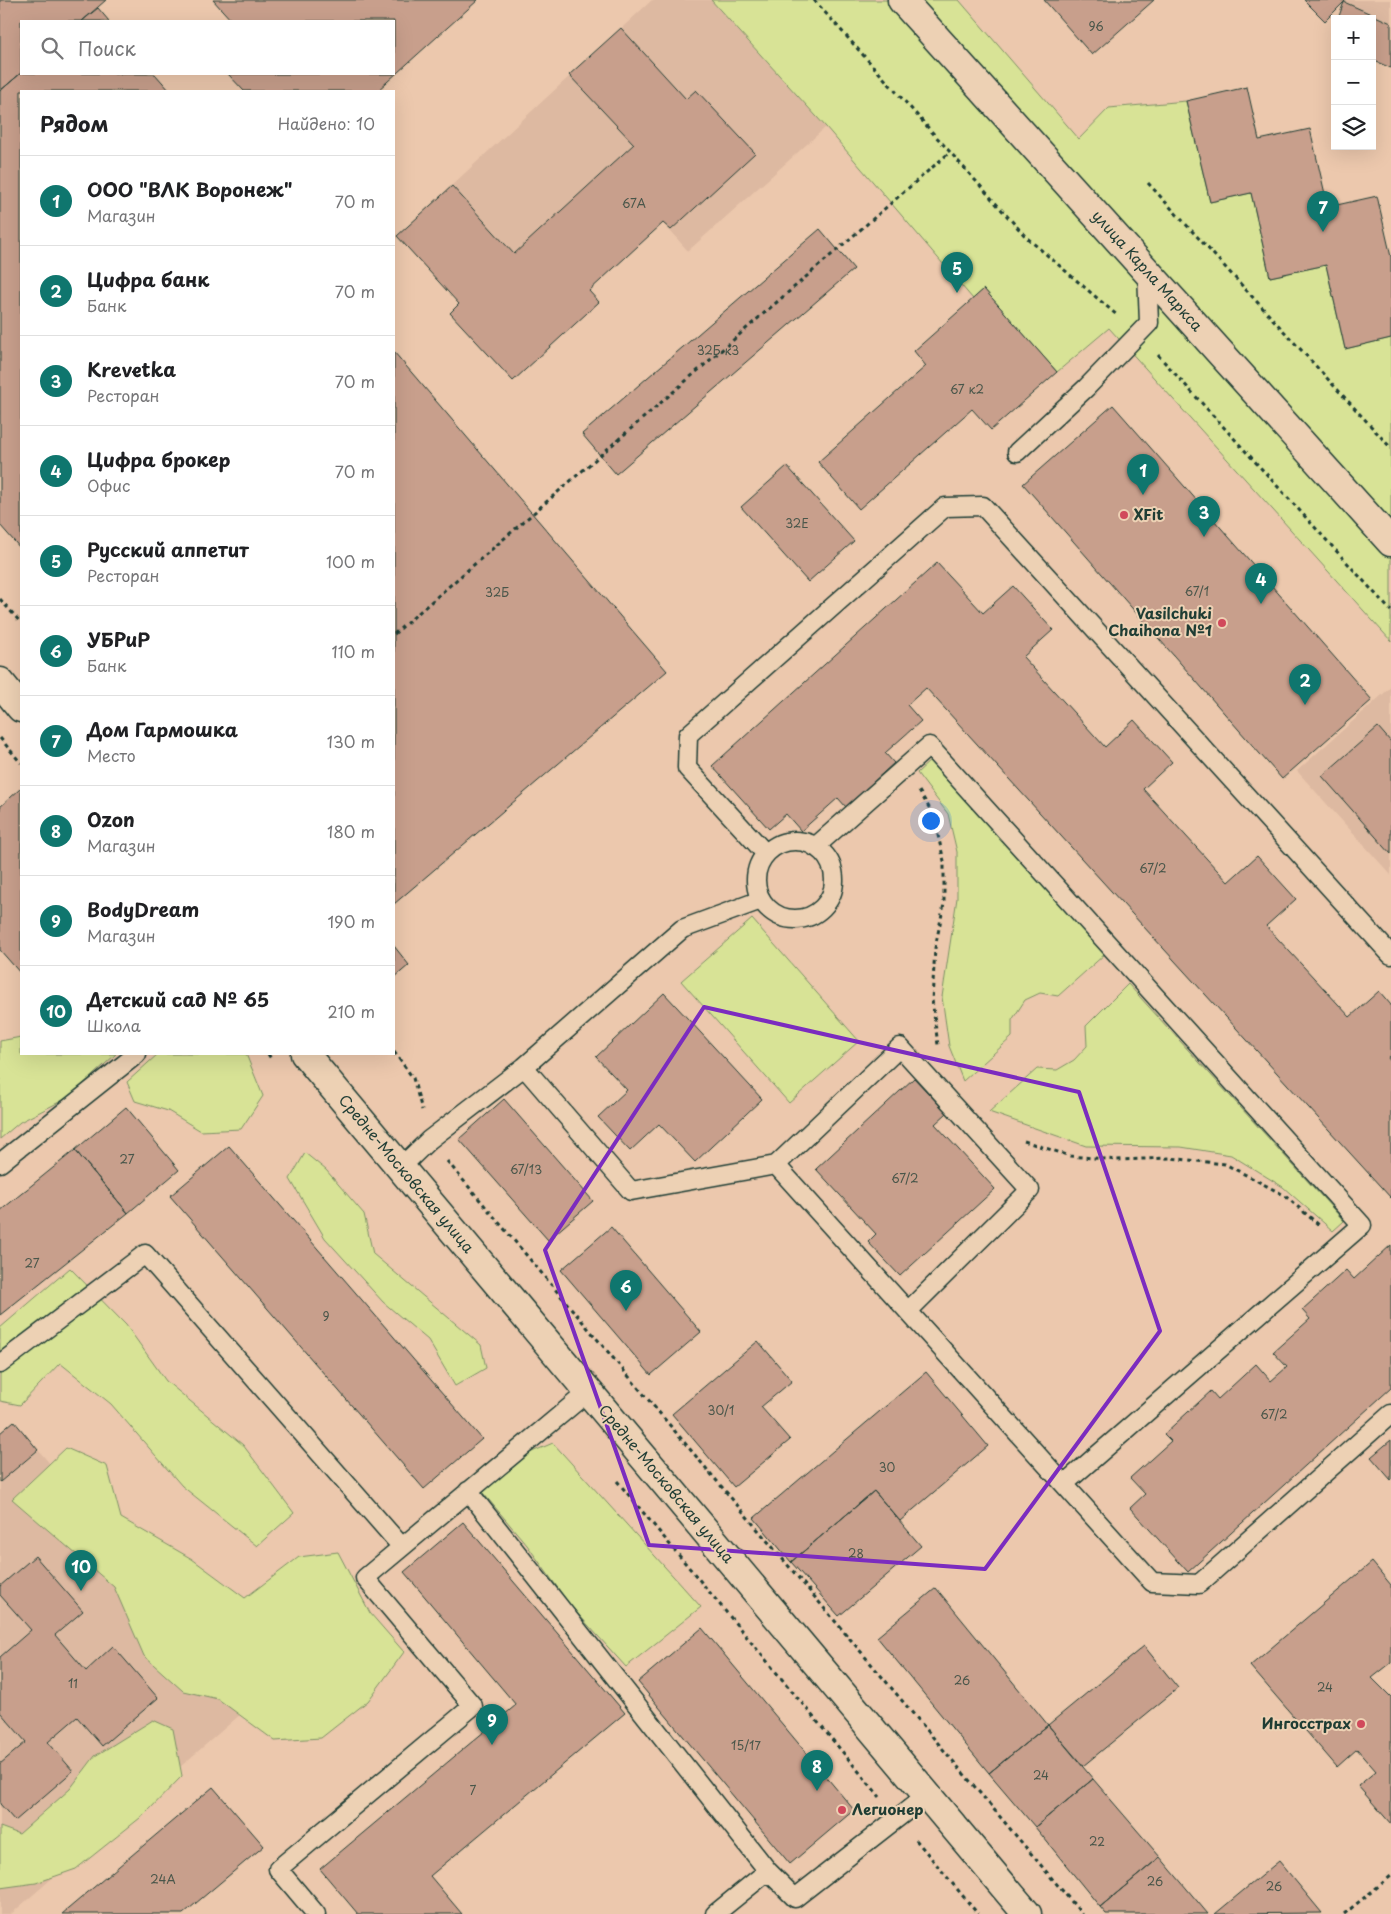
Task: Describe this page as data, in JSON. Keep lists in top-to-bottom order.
{
  "streets": {
    "street": ["улица Карла Маркса", "Средне-Московская улица"]
  },
  "places": [
    "XFit",
    "Vasilchuki Chaihona №1",
    "Ингосстрах",
    "Легионер"
  ],
  "house_numbers": [
    "96",
    "67А",
    "32Б к3",
    "67 к2",
    "32Е",
    "67/1",
    "32Б",
    "67/2",
    "27",
    "67/13",
    "67/2",
    "27",
    "9",
    "30/1",
    "67/2",
    "30",
    "28",
    "26",
    "11",
    "24",
    "15/17",
    "24",
    "7",
    "22",
    "24А",
    "26",
    "26"
  ],
  "page": {
    "map_buttons": ["+", "−"],
    "search": "Поиск",
    "heading": ["Рядом", "Найдено: 10"],
    "list": [
      {
        "mark": "1",
        "name": "ООО \"ВЛК Воронеж\"",
        "note": "Магазин",
        "value": "70 m"
      },
      {
        "mark": "2",
        "name": "Цифра банк",
        "note": "Банк",
        "value": "70 m"
      },
      {
        "mark": "3",
        "name": "Krevetka",
        "note": "Ресторан",
        "value": "70 m"
      },
      {
        "mark": "4",
        "name": "Цифра брокер",
        "note": "Офис",
        "value": "70 m"
      },
      {
        "mark": "5",
        "name": "Русский аппетит",
        "note": "Ресторан",
        "value": "100 m"
      },
      {
        "mark": "6",
        "name": "УБРиР",
        "note": "Банк",
        "value": "110 m"
      },
      {
        "mark": "7",
        "name": "Дом Гармошка",
        "note": "Место",
        "value": "130 m"
      },
      {
        "mark": "8",
        "name": "Ozon",
        "note": "Магазин",
        "value": "180 m"
      },
      {
        "mark": "9",
        "name": "BodyDream",
        "note": "Магазин",
        "value": "190 m"
      },
      {
        "mark": "10",
        "name": "Детский сад № 65",
        "note": "Школа",
        "value": "210 m"
      }
    ],
    "pins": [
      "7",
      "5",
      "1",
      "3",
      "4",
      "2",
      "6",
      "10",
      "9",
      "8"
    ]
  }
}
